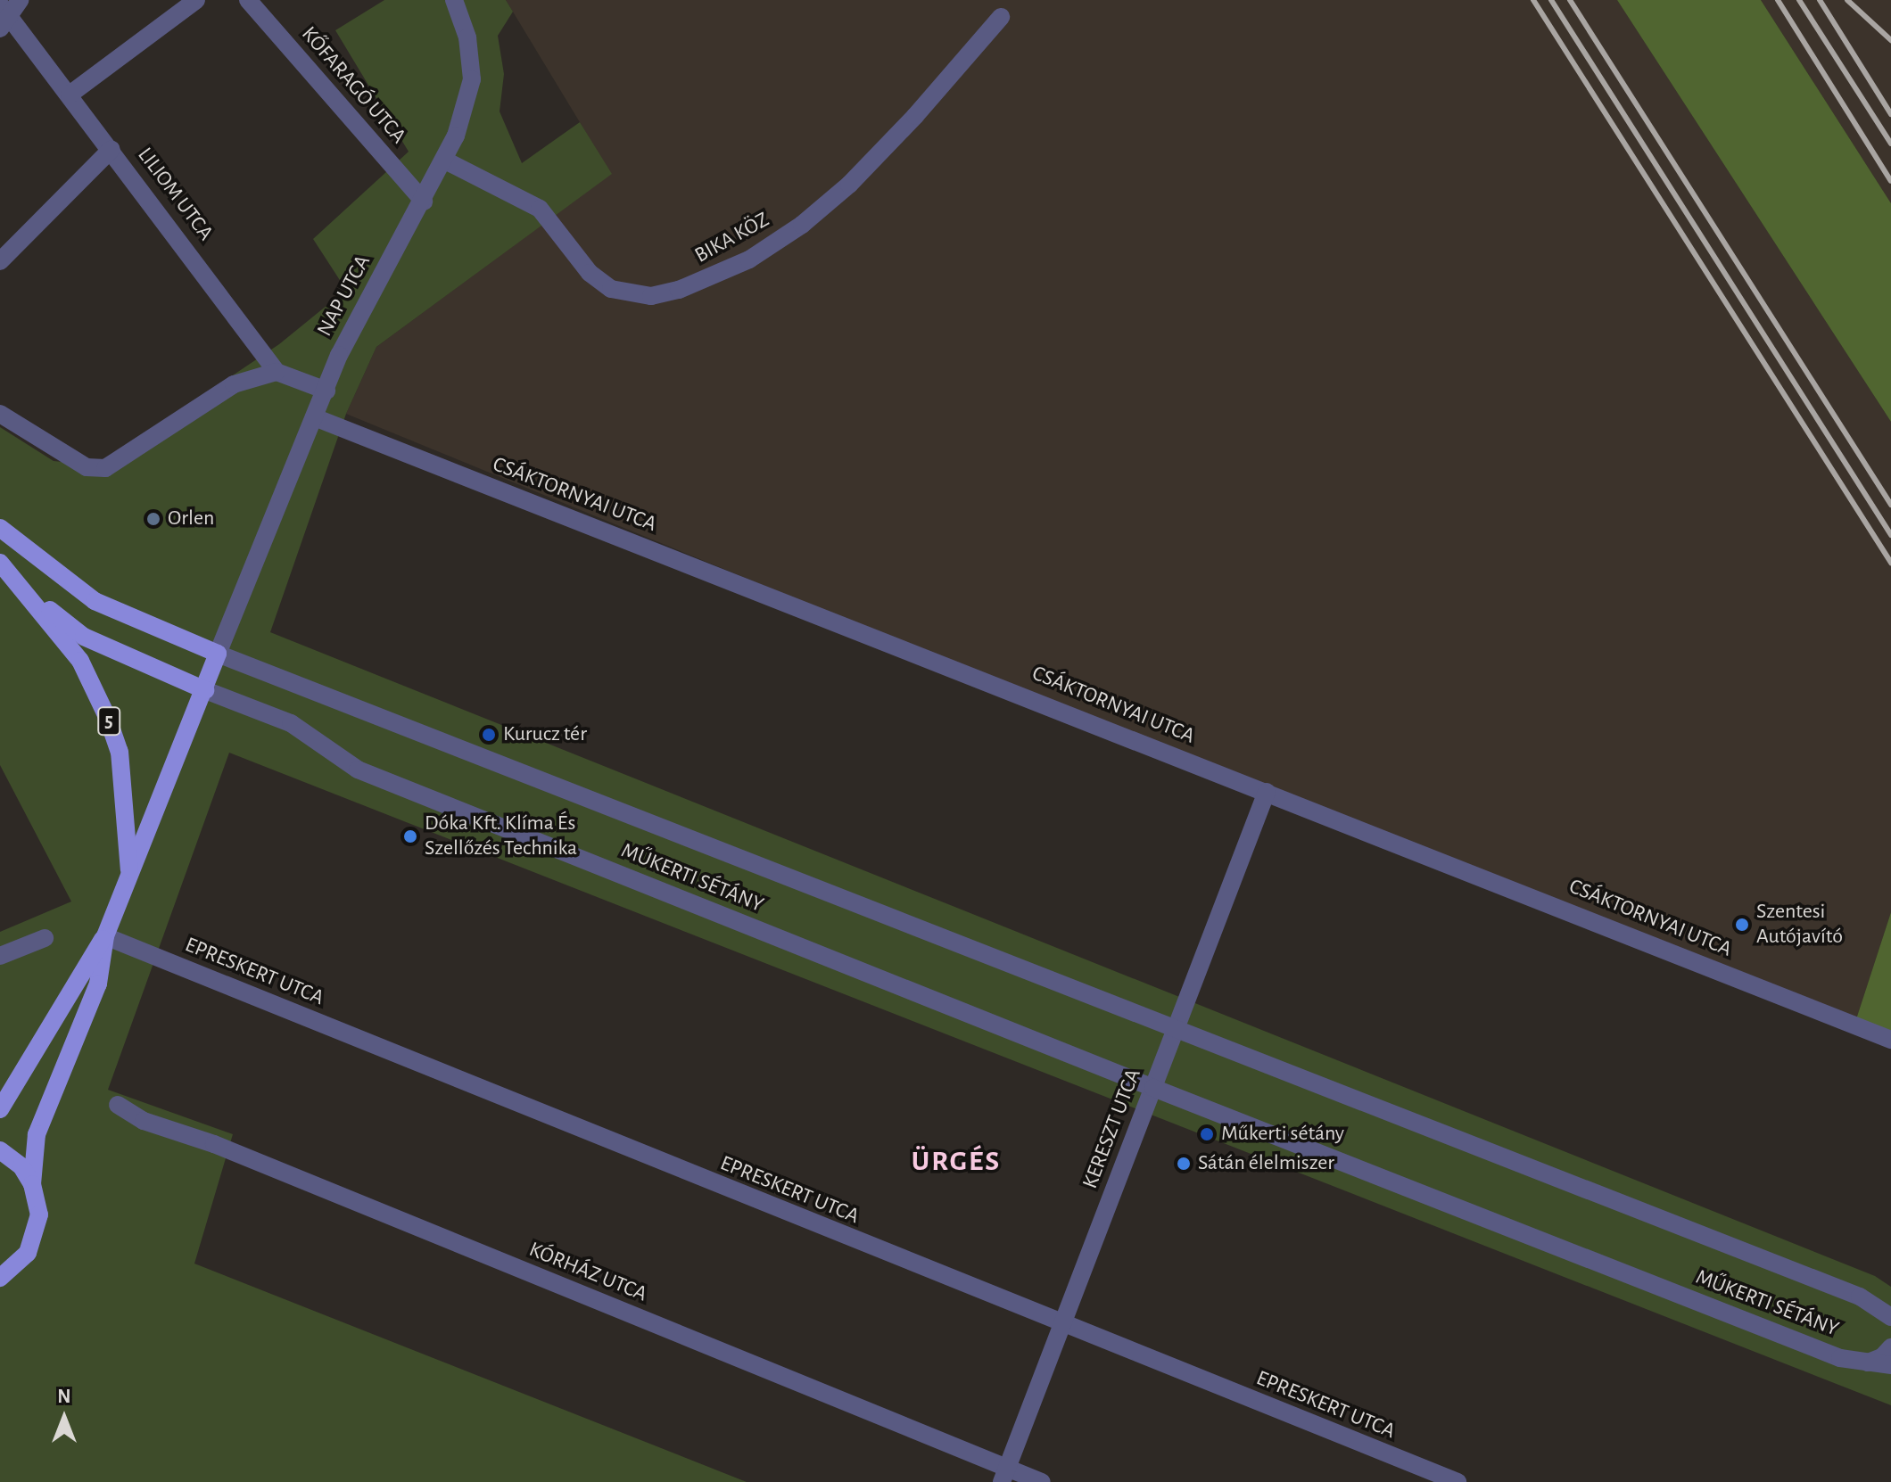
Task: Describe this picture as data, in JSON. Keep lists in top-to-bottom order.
{
  "streets": {
    "main road": ["5"],
    "street": [
      "KŐFARAGÓ UTCA",
      "LILIOM UTCA",
      "BIKA KÖZ",
      "NAP UTCA",
      "CSÁKTORNYAI UTCA",
      "MŰKERTI SÉTÁNY",
      "EPRESKERT UTCA",
      "KERESZT UTCA",
      "KÓRHÁZ UTCA"
    ]
  },
  "crossings": [
    ["KŐFARAGÓ UTCA", "NAP UTCA"],
    ["BIKA KÖZ", "NAP UTCA"],
    ["NAP UTCA", "CSÁKTORNYAI UTCA"],
    ["CSÁKTORNYAI UTCA", "KERESZT UTCA"],
    ["5", "MŰKERTI SÉTÁNY"],
    ["5", "EPRESKERT UTCA"],
    ["MŰKERTI SÉTÁNY", "KERESZT UTCA"],
    ["EPRESKERT UTCA", "KERESZT UTCA"],
    ["KERESZT UTCA", "KÓRHÁZ UTCA"]
  ],
  "districts": ["ÜRGÉS"],
  "places": [
    "Orlen",
    "Kurucz tér",
    "Dóka Kft. Klíma És Szellőzés Technika",
    "Szentesi Autójavító",
    "Műkerti sétány",
    "Sátán élelmiszer"
  ],
  "north": "top"
}
